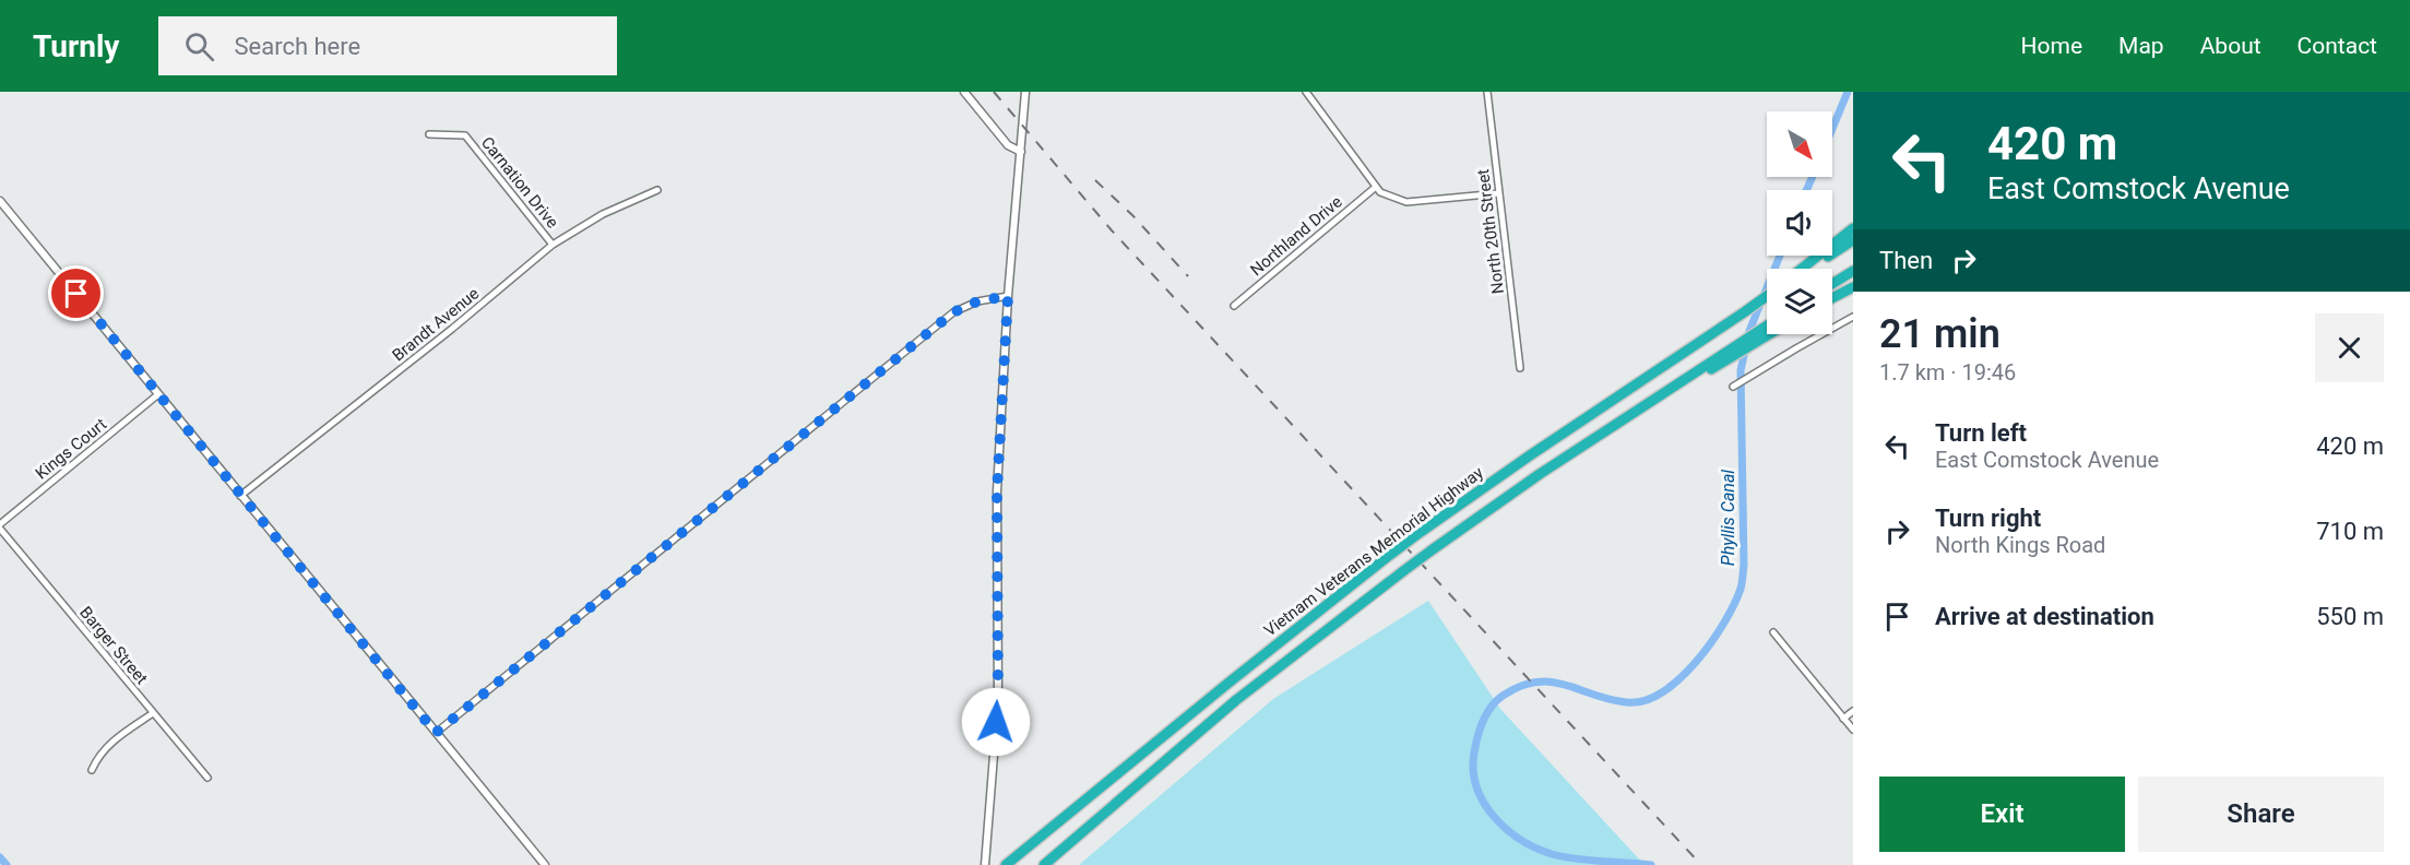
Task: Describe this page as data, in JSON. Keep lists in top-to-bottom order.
{
  "streets": {
    "highway": ["Vietnam Veterans Memorial Highway"],
    "street": [
      "Carnation Drive",
      "North 20th Street",
      "Northland Drive",
      "Brandt Avenue",
      "Kings Court",
      "Barger Street"
    ]
  },
  "crossings": [
    ["Carnation Drive", "Brandt Avenue"],
    ["Kings Court", "Barger Street"]
  ],
  "water": ["Phyllis Canal"],
  "north": "bottom right",
  "page": {
    "header": "Turnly",
    "search": "Search here",
    "nav": [
      "Home",
      "Map",
      "About",
      "Contact"
    ],
    "turn": ["420 m", "East Comstock Avenue"],
    "then": "Then",
    "heading": ["21 min", "1.7 km · 19:46"],
    "list": [
      {
        "name": "Turn left",
        "note": "East Comstock Avenue",
        "value": "420 m"
      },
      {
        "name": "Turn right",
        "note": "North Kings Road",
        "value": "710 m"
      },
      {
        "name": "Arrive at destination",
        "value": "550 m"
      }
    ],
    "buttons": ["Exit", "Share"]
  }
}
